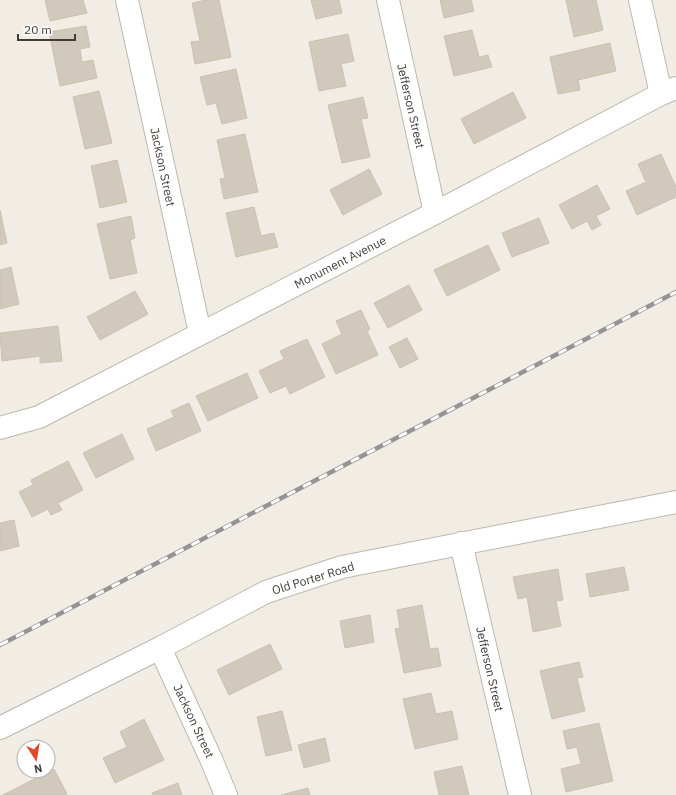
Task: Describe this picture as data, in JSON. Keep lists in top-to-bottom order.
{
  "streets": {
    "street": [
      "Jefferson Street",
      "Jackson Street",
      "Monument Avenue",
      "Old Porter Road"
    ]
  },
  "crossings": [
    ["Jefferson Street", "Monument Avenue"],
    ["Jefferson Street", "Old Porter Road"],
    ["Jackson Street", "Monument Avenue"],
    ["Jackson Street", "Old Porter Road"]
  ],
  "scale_bar": "20 m",
  "north": "bottom"
}
